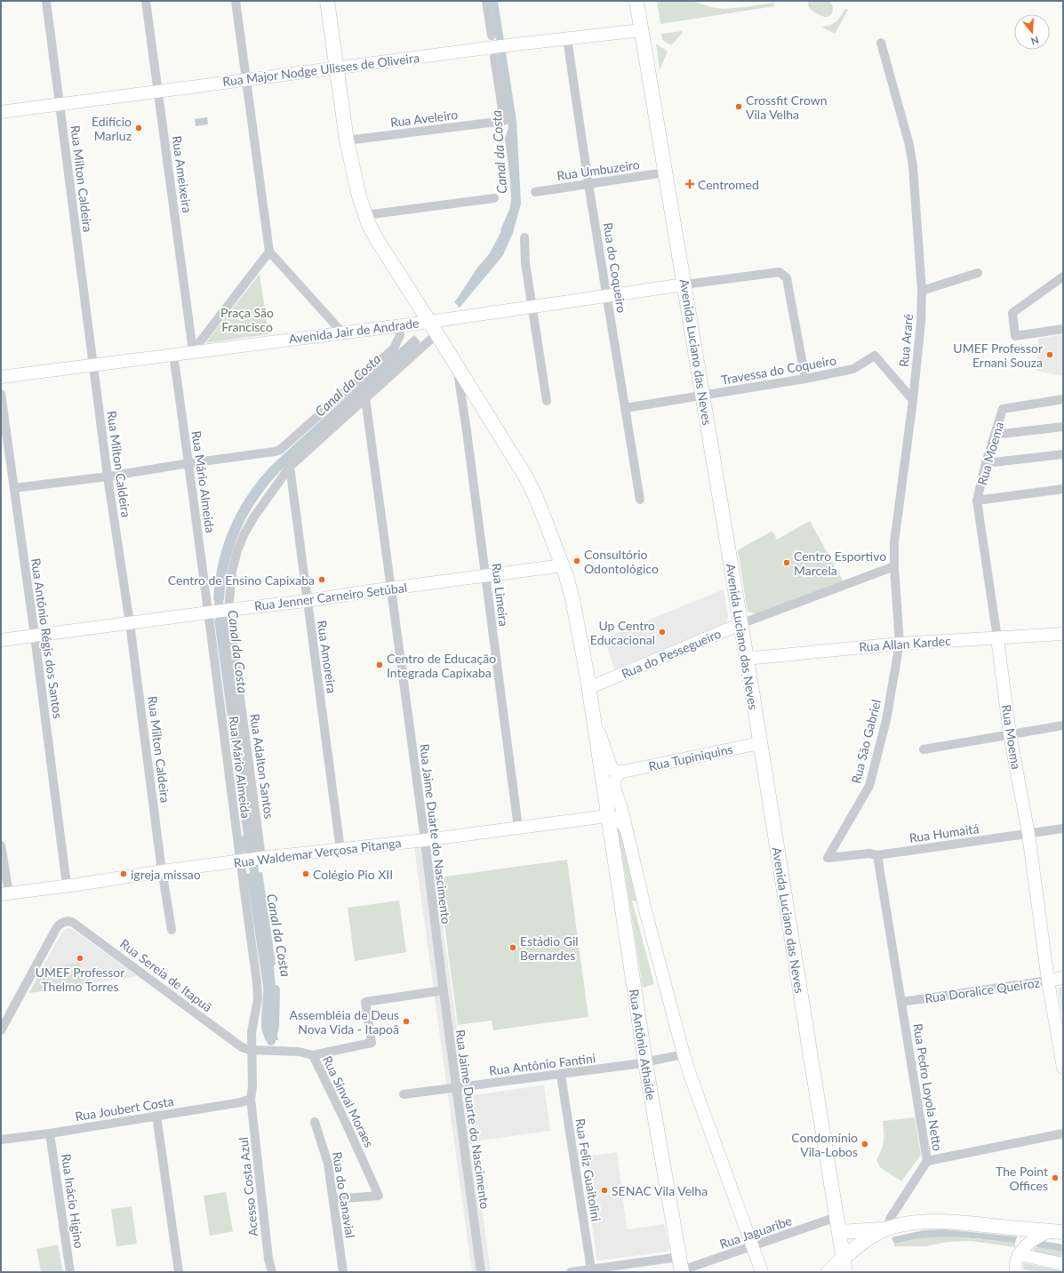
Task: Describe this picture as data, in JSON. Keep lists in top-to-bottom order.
{
  "streets": {
    "main road": ["Avenida Luciano das Neves", "Rua Antônio Athaíde"],
    "street": [
      "Rua Major Nodge Ulisses de Oliveira",
      "Rua Aveleiro",
      "Rua Umbuzeiro",
      "Rua Ameixeira",
      "Rua Milton Caldeira",
      "Rua do Coqueiro",
      "Avenida Jair de Andrade",
      "Rua Araré",
      "Travessa do Coqueiro",
      "Rua Moema",
      "Rua Mário Almeida",
      "Rua Limeira",
      "Rua Jenner Carneiro Setúbal",
      "Rua Antônio Régis dos Santos",
      "Rua Allan Kardec",
      "Rua do Pessegueiro",
      "Rua Amoreira",
      "Rua São Gabriel",
      "Rua Tupiniquins",
      "Rua Adalton Santos",
      "Rua Humaitá",
      "Rua Jaime Duarte do Nascimento",
      "Rua Waldemar Verçosa Pitanga",
      "Rua Sereia de Itapuã",
      "Rua Doralice Queiroz",
      "Rua Antônio Fantini",
      "Rua Pedro Loyola Netto",
      "Rua Sinval Moraes",
      "Rua Joubert Costa",
      "Rua Feliz Guaitolini",
      "Acesso Costa Azul",
      "Rua do Canavial",
      "Rua Inácio Higino",
      "Rua Jaguaribe"
    ]
  },
  "crossings": [
    ["Rua Major Nodge Ulisses de Oliveira", "Rua Aveleiro"],
    ["Rua Major Nodge Ulisses de Oliveira", "Rua Ameixeira"],
    ["Rua Major Nodge Ulisses de Oliveira", "Rua Milton Caldeira"],
    ["Rua Major Nodge Ulisses de Oliveira", "Rua do Coqueiro"],
    ["Rua Major Nodge Ulisses de Oliveira", "Avenida Luciano das Neves"],
    ["Rua Major Nodge Ulisses de Oliveira", "Rua Antônio Athaíde"],
    ["Rua Aveleiro", "Rua Antônio Athaíde"],
    ["Rua Umbuzeiro", "Rua do Coqueiro"],
    ["Rua Umbuzeiro", "Avenida Luciano das Neves"],
    ["Rua Ameixeira", "Avenida Jair de Andrade"],
    ["Rua Milton Caldeira", "Avenida Jair de Andrade"],
    ["Rua Milton Caldeira", "Rua Jenner Carneiro Setúbal"],
    ["Rua Milton Caldeira", "Rua Waldemar Verçosa Pitanga"],
    ["Rua do Coqueiro", "Avenida Jair de Andrade"],
    ["Rua do Coqueiro", "Travessa do Coqueiro"],
    ["Avenida Jair de Andrade", "Avenida Luciano das Neves"],
    ["Avenida Jair de Andrade", "Rua Mário Almeida"],
    ["Avenida Jair de Andrade", "Rua Antônio Athaíde"],
    ["Rua Araré", "Travessa do Coqueiro"],
    ["Rua Araré", "Rua Allan Kardec"],
    ["Rua Araré", "Rua do Pessegueiro"],
    ["Rua Araré", "Rua São Gabriel"],
    ["Avenida Luciano das Neves", "Travessa do Coqueiro"],
    ["Avenida Luciano das Neves", "Rua Allan Kardec"],
    ["Avenida Luciano das Neves", "Rua do Pessegueiro"],
    ["Avenida Luciano das Neves", "Rua Tupiniquins"],
    ["Avenida Luciano das Neves", "Rua Jaguaribe"],
    ["Rua Moema", "Rua Allan Kardec"],
    ["Rua Moema", "Rua Humaitá"],
    ["Rua Moema", "Rua Doralice Queiroz"],
    ["Rua Mário Almeida", "Rua Jenner Carneiro Setúbal"],
    ["Rua Mário Almeida", "Rua Adalton Santos"],
    ["Rua Mário Almeida", "Rua Waldemar Verçosa Pitanga"],
    ["Rua Mário Almeida", "Rua Sereia de Itapuã"],
    ["Rua Mário Almeida", "Rua Sinval Moraes"],
    ["Rua Mário Almeida", "Rua Joubert Costa"],
    ["Rua Mário Almeida", "Acesso Costa Azul"],
    ["Rua Limeira", "Rua Jenner Carneiro Setúbal"],
    ["Rua Limeira", "Rua Waldemar Verçosa Pitanga"],
    ["Rua Limeira", "Rua Antônio Athaíde"],
    ["Rua Jenner Carneiro Setúbal", "Rua Antônio Régis dos Santos"],
    ["Rua Jenner Carneiro Setúbal", "Rua Amoreira"],
    ["Rua Jenner Carneiro Setúbal", "Rua Adalton Santos"],
    ["Rua Jenner Carneiro Setúbal", "Rua Jaime Duarte do Nascimento"],
    ["Rua Jenner Carneiro Setúbal", "Rua Antônio Athaíde"],
    ["Rua Antônio Régis dos Santos", "Rua Waldemar Verçosa Pitanga"],
    ["Rua Allan Kardec", "Rua São Gabriel"],
    ["Rua do Pessegueiro", "Rua Antônio Athaíde"],
    ["Rua Amoreira", "Rua Adalton Santos"],
    ["Rua Amoreira", "Rua Waldemar Verçosa Pitanga"],
    ["Rua São Gabriel", "Rua Humaitá"],
    ["Rua Adalton Santos", "Rua Jaime Duarte do Nascimento"],
    ["Rua Adalton Santos", "Rua Waldemar Verçosa Pitanga"],
    ["Rua Adalton Santos", "Rua Antônio Athaíde"],
    ["Rua Humaitá", "Rua Pedro Loyola Netto"],
    ["Rua Jaime Duarte do Nascimento", "Rua Waldemar Verçosa Pitanga"],
    ["Rua Jaime Duarte do Nascimento", "Rua Antônio Fantini"],
    ["Rua Waldemar Verçosa Pitanga", "Rua Antônio Athaíde"],
    ["Rua Sereia de Itapuã", "Rua Sinval Moraes"],
    ["Rua Doralice Queiroz", "Rua Pedro Loyola Netto"],
    ["Rua Antônio Athaíde", "Rua Antônio Fantini"],
    ["Rua Antônio Athaíde", "Rua Jaguaribe"],
    ["Rua Antônio Fantini", "Rua Feliz Guaitolini"],
    ["Rua Sinval Moraes", "Rua do Canavial"],
    ["Rua Joubert Costa", "Acesso Costa Azul"],
    ["Rua Joubert Costa", "Rua Inácio Higino"],
    ["Rua Feliz Guaitolini", "Rua Jaguaribe"]
  ],
  "water": ["Canal da Costa"],
  "parks": ["Praça São Francisco"],
  "places": {
    "other": [
      "Crossfit Crown Vila Velha",
      "Edifício Marluz",
      "UMEF Professor Ernani Souza",
      "Consultório Odontológico",
      "Centro Esportivo Marcela",
      "Centro de Ensino Capixaba",
      "Up Centro Educacional",
      "Centro de Educação Integrada Capixaba",
      "igreja missao",
      "Colégio Pio XII",
      "Estádio Gil Bernardes",
      "UMEF Professor Thelmo Torres",
      "Assembléia de Deus Nova Vida - Itapoã",
      "Condomínio Vila-Lobos",
      "The Point Offices",
      "SENAC Vila Velha"
    ],
    "health": ["Centromed"]
  },
  "north": "bottom"
}
